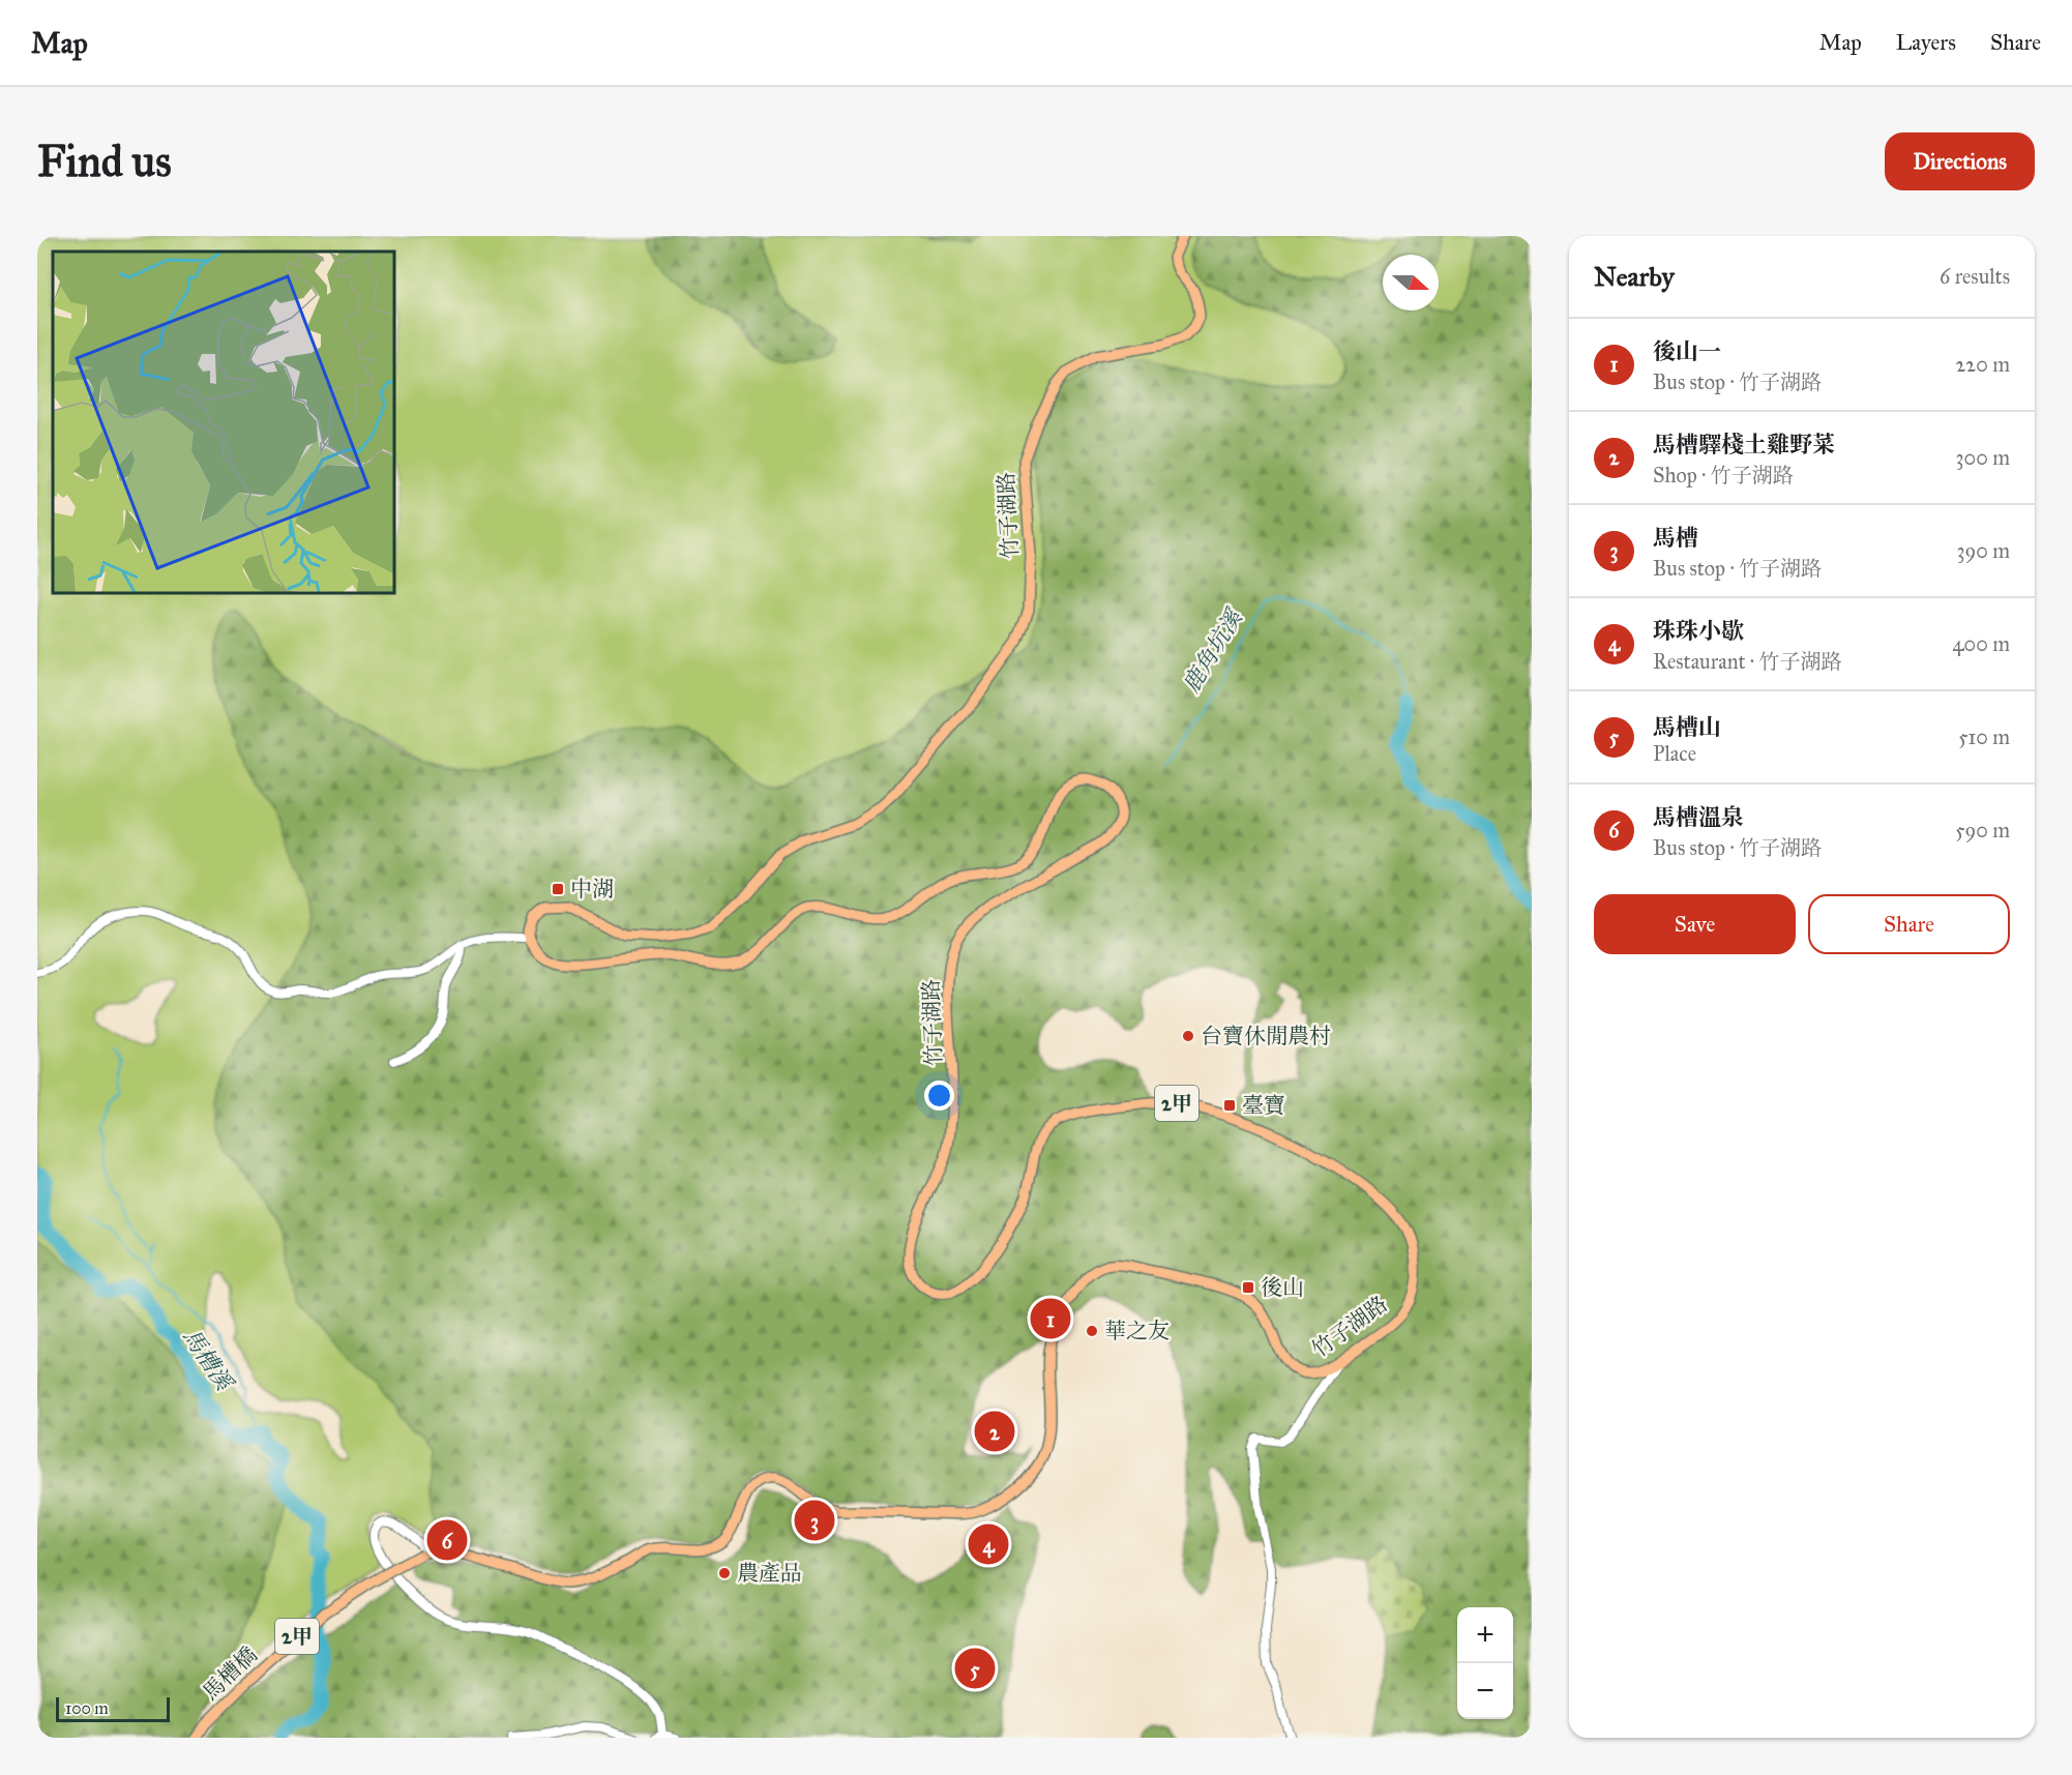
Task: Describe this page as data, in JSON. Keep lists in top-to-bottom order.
{
  "streets": {
    "main road": ["竹子湖路", "2甲", "馬槽橋"]
  },
  "crossings": [
    ["竹子湖路", "馬槽橋"]
  ],
  "water": ["鹿角坑溪", "馬槽溪"],
  "places": {
    "transit": ["中湖", "臺寶", "後山"],
    "other": ["台寶休閒農村", "華之友", "農產品"]
  },
  "scale_bar": "100 m",
  "north": "right",
  "page": {
    "header": "Map",
    "nav": ["Map", "Layers", "Share"],
    "buttons": [
      "Directions",
      ["Save", "Share"]
    ],
    "title": "Find us",
    "heading": ["Nearby", "6 results"],
    "list": [
      {
        "mark": "1",
        "name": "後山一",
        "note": "Bus stop · 竹子湖路",
        "value": "220 m"
      },
      {
        "mark": "2",
        "name": "馬槽驛棧土雞野菜",
        "note": "Shop · 竹子湖路",
        "value": "300 m"
      },
      {
        "mark": "3",
        "name": "馬槽",
        "note": "Bus stop · 竹子湖路",
        "value": "390 m"
      },
      {
        "mark": "4",
        "name": "珠珠小歇",
        "note": "Restaurant · 竹子湖路",
        "value": "400 m"
      },
      {
        "mark": "5",
        "name": "馬槽山",
        "note": "Place",
        "value": "510 m"
      },
      {
        "mark": "6",
        "name": "馬槽溫泉",
        "note": "Bus stop · 竹子湖路",
        "value": "590 m"
      }
    ],
    "pins": [
      "1",
      "2",
      "3",
      "6",
      "4",
      "5"
    ],
    "map_buttons": ["+", "−"],
    "scale": "100 m"
  }
}
